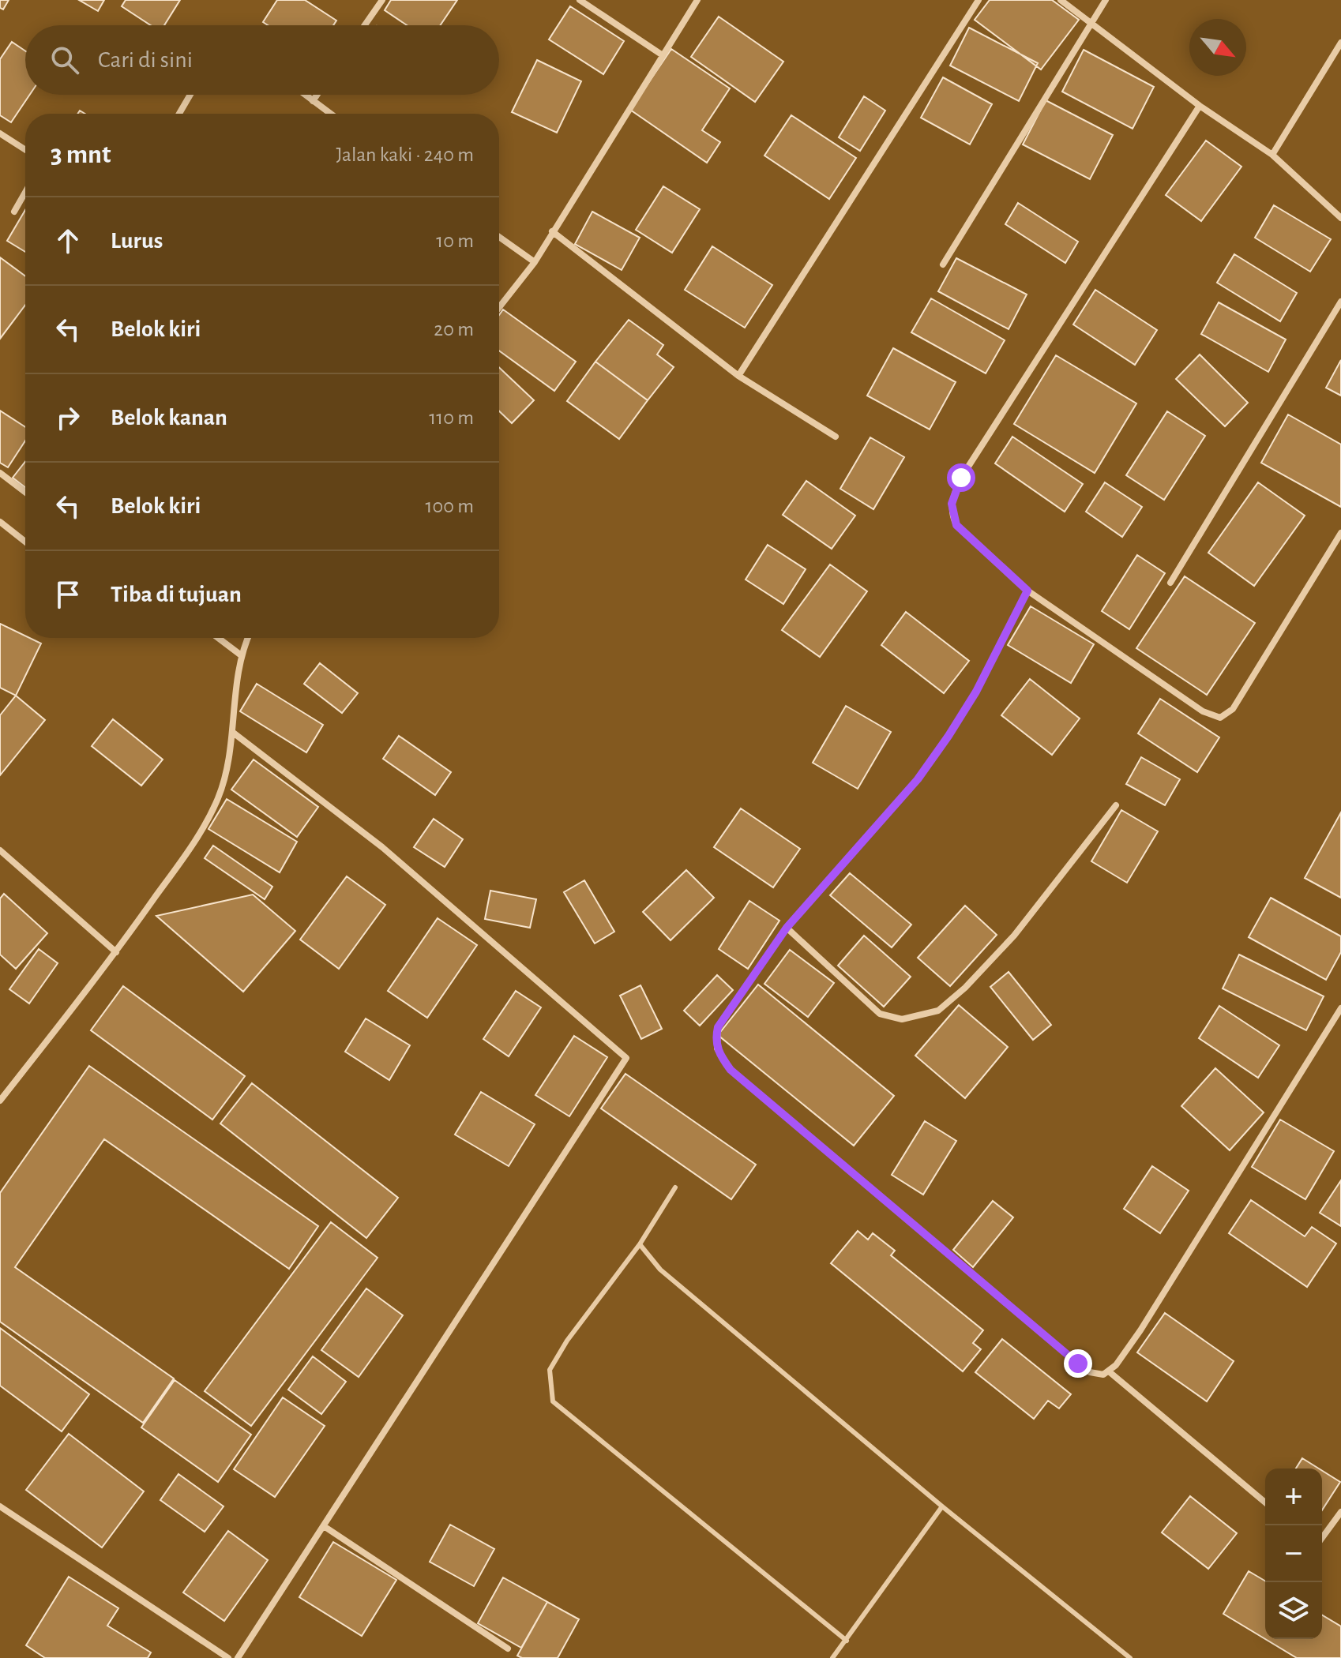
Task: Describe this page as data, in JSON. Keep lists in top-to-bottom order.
{
  "north": "bottom right",
  "page": {
    "search": "Cari di sini",
    "heading": ["3 mnt", "Jalan kaki · 240 m"],
    "list": [
      ["Lurus", "10 m"],
      ["Belok kiri", "20 m"],
      ["Belok kanan", "110 m"],
      ["Belok kiri", "100 m"],
      "Tiba di tujuan"
    ],
    "map_buttons": ["+", "−"]
  }
}
